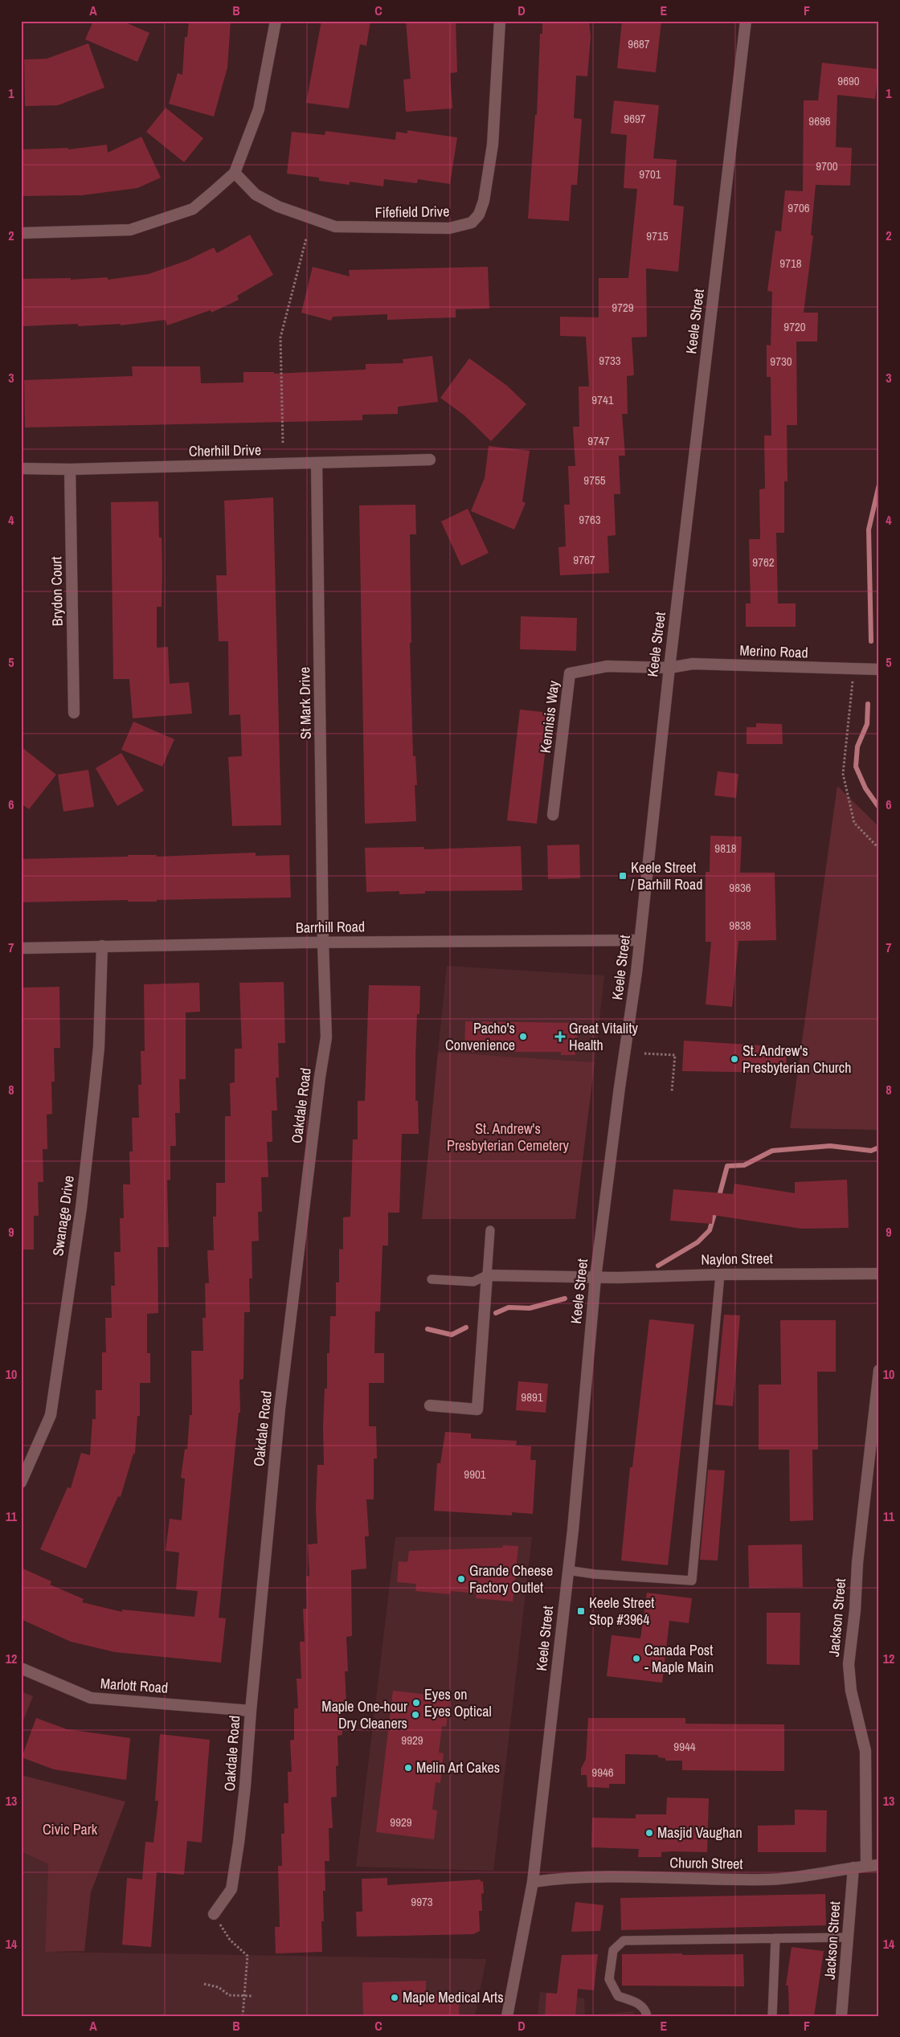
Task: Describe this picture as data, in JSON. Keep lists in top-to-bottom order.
{
  "streets": {
    "street": [
      "Fifefield Drive",
      "Keele Street",
      "Cherhill Drive",
      "Brydon Court",
      "Merino Road",
      "St Mark Drive",
      "Kennisis Way",
      "Barrhill Road",
      "Oakdale Road",
      "Swanage Drive",
      "Naylon Street",
      "Jackson Street",
      "Marlott Road",
      "Church Street"
    ]
  },
  "crossings": [
    ["Keele Street", "Merino Road"],
    ["Keele Street", "Kennisis Way"],
    ["Keele Street", "Barrhill Road"],
    ["Keele Street", "Naylon Street"],
    ["Keele Street", "Church Street"],
    ["Cherhill Drive", "Brydon Court"],
    ["Cherhill Drive", "St Mark Drive"],
    ["Merino Road", "Kennisis Way"],
    ["St Mark Drive", "Barrhill Road"],
    ["St Mark Drive", "Oakdale Road"],
    ["Barrhill Road", "Oakdale Road"],
    ["Barrhill Road", "Swanage Drive"],
    ["Oakdale Road", "Marlott Road"],
    ["Jackson Street", "Church Street"]
  ],
  "parks": ["St. Andrew's Presbyterian Cemetery", "Civic Park"],
  "places": {
    "transit": ["Keele Street / Barhill Road", "Keele Street Stop #3964"],
    "other": [
      "Pacho's Convenience",
      "St. Andrew's Presbyterian Church",
      "Grande Cheese Factory Outlet",
      "Canada Post - Maple Main",
      "Eyes on Eyes Optical",
      "Maple One-hour Dry Cleaners",
      "Melin Art Cakes",
      "Masjid Vaughan",
      "Maple Medical Arts"
    ],
    "health": ["Great Vitality Health"]
  },
  "house_numbers": [
    "9687",
    "9690",
    "9697",
    "9696",
    "9700",
    "9701",
    "9706",
    "9715",
    "9718",
    "9729",
    "9720",
    "9733",
    "9730",
    "9741",
    "9747",
    "9755",
    "9763",
    "9767",
    "9762",
    "9818",
    "9836",
    "9838",
    "9891",
    "9901",
    "9929",
    "9944",
    "9946",
    "9929",
    "9973"
  ],
  "grid": {
    "columns": [
      "A",
      "B",
      "C",
      "D",
      "E",
      "F"
    ],
    "rows": [
      "1",
      "2",
      "3",
      "4",
      "5",
      "6",
      "7",
      "8",
      "9",
      "10",
      "11",
      "12",
      "13",
      "14"
    ]
  }
}
